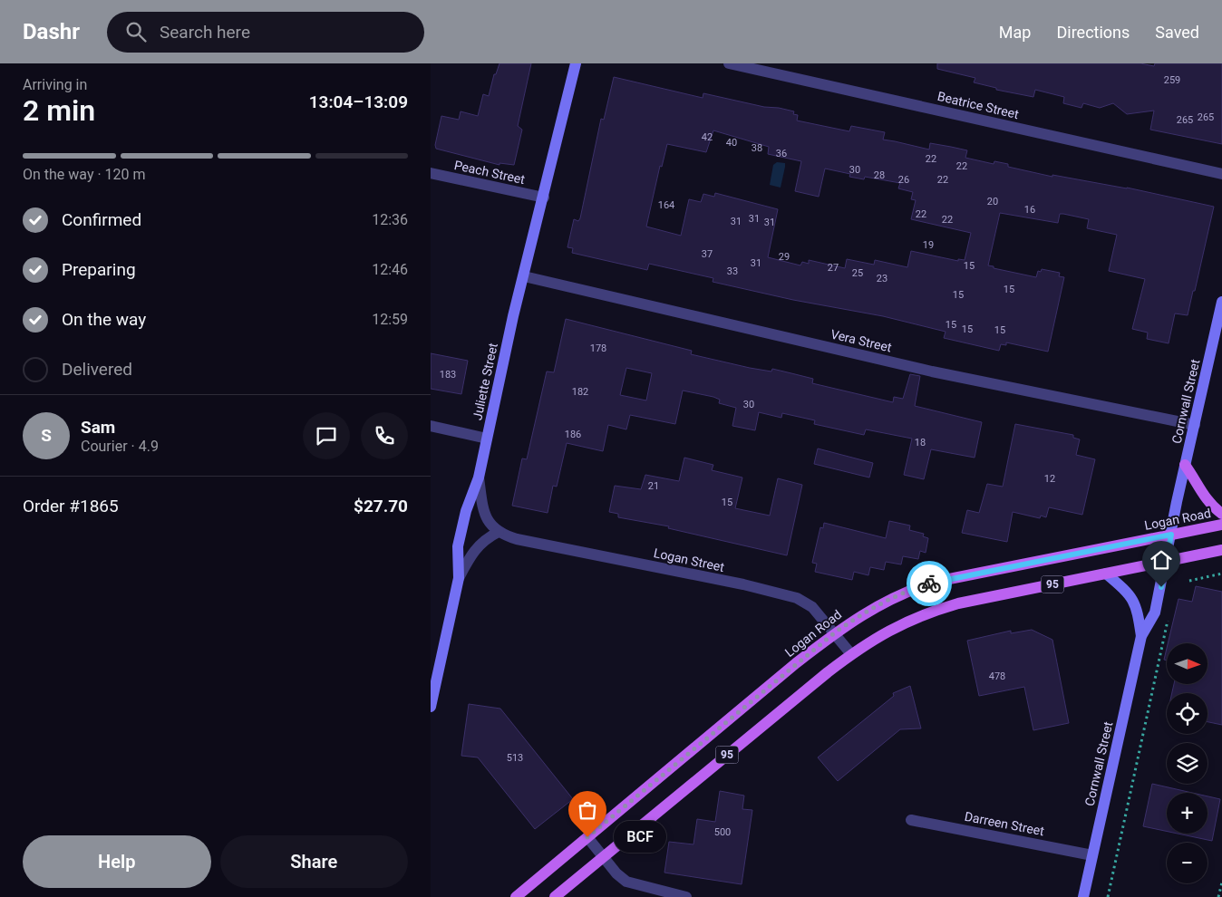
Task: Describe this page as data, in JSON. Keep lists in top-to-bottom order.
{
  "streets": {
    "main road": [
      "Juliette Street",
      "Cornwall Street",
      "Logan Road",
      "95"
    ],
    "street": [
      "Beatrice Street",
      "Peach Street",
      "Vera Street",
      "Logan Street",
      "Darreen Street"
    ]
  },
  "crossings": [
    ["Peach Street", "Juliette Street"],
    ["Vera Street", "Juliette Street"],
    ["Vera Street", "Cornwall Street"],
    ["Cornwall Street", "Logan Road"],
    ["Cornwall Street", "95"],
    ["Cornwall Street", "Darreen Street"],
    ["Logan Road", "Logan Street"],
    ["Logan Street", "95"]
  ],
  "places": ["BCF"],
  "house_numbers": [
    "259",
    "265",
    "265",
    "42",
    "40",
    "38",
    "36",
    "22",
    "22",
    "30",
    "28",
    "26",
    "22",
    "20",
    "164",
    "16",
    "22",
    "31",
    "22",
    "31",
    "31",
    "19",
    "37",
    "29",
    "31",
    "15",
    "27",
    "33",
    "25",
    "23",
    "15",
    "15",
    "15",
    "15",
    "15",
    "178",
    "183",
    "182",
    "30",
    "186",
    "18",
    "12",
    "21",
    "15",
    "478",
    "513",
    "500"
  ],
  "north": "right",
  "page": {
    "header": "Dashr",
    "search": "Search here",
    "nav": ["Map", "Directions", "Saved"],
    "heading": ["2 min", "Arriving in", "13:04–13:09"],
    "panel": [
      "Sam",
      "Courier · 4.9",
      "Order #1865",
      "$27.70"
    ],
    "bar": "On the way · 120 m",
    "list": [
      ["Confirmed", "12:36"],
      ["Preparing", "12:46"],
      ["On the way", "12:59"],
      "Delivered"
    ],
    "round": "S",
    "map_buttons": ["+", "−"],
    "bubble": "BCF",
    "buttons": ["Help", "Share"]
  }
}
